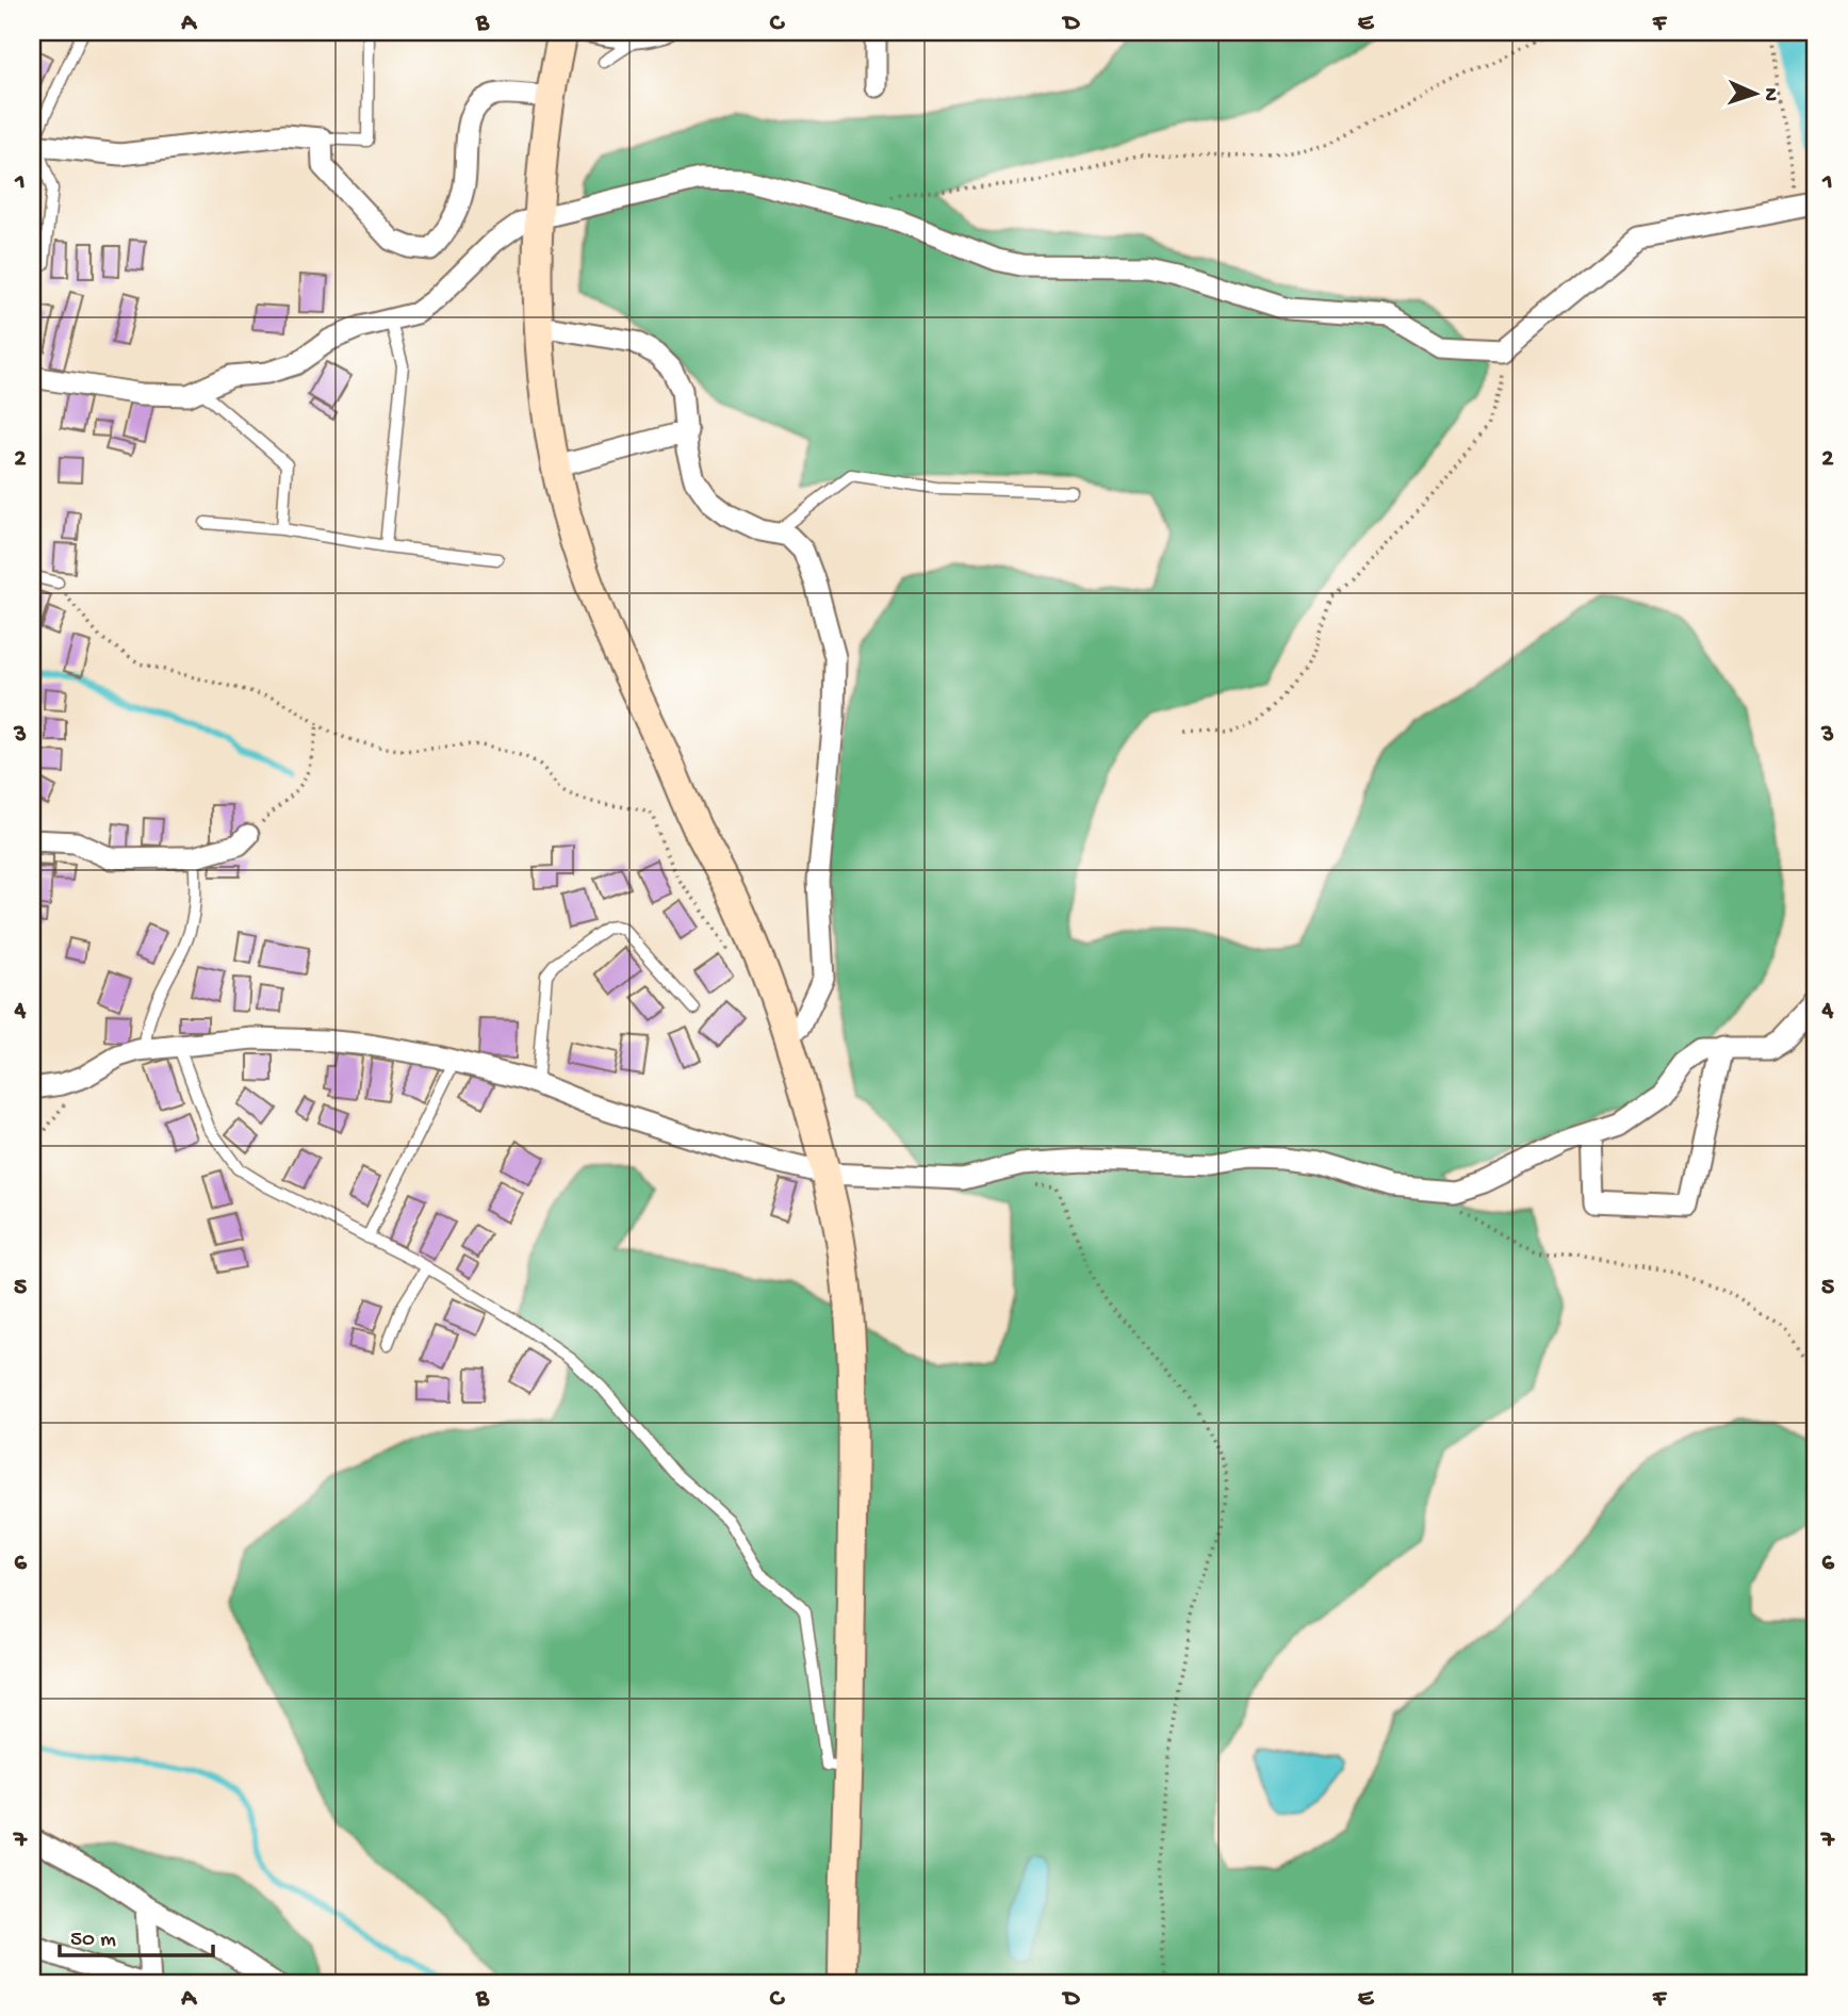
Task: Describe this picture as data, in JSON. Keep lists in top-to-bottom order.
{
  "scale_bar": "50 m",
  "north": "right",
  "grid": {
    "columns": [
      "A",
      "B",
      "C",
      "D",
      "E",
      "F"
    ],
    "rows": [
      "1",
      "2",
      "3",
      "4",
      "5",
      "6",
      "7"
    ]
  }
}
